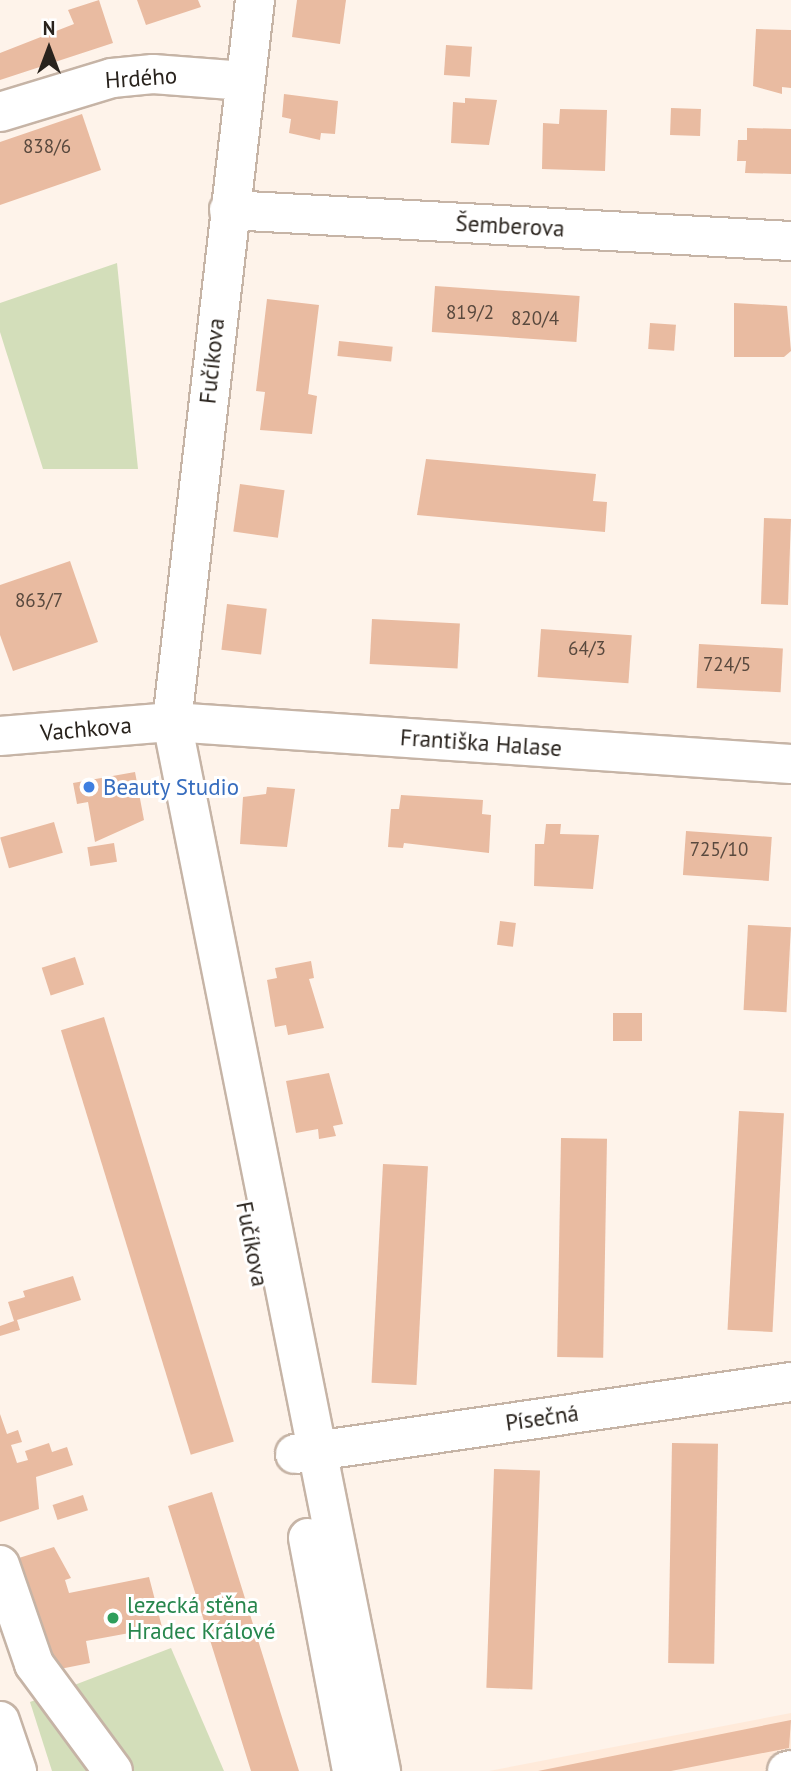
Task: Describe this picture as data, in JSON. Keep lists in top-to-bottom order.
{
  "streets": {
    "street": [
      "Hrdého",
      "Šemberova",
      "Fučíkova",
      "Vachkova",
      "Františka Halase",
      "Písečná"
    ]
  },
  "crossings": [
    ["Hrdého", "Fučíkova"],
    ["Šemberova", "Fučíkova"],
    ["Fučíkova", "Vachkova"],
    ["Fučíkova", "Františka Halase"],
    ["Fučíkova", "Písečná"],
    ["Vachkova", "Františka Halase"]
  ],
  "places": ["Beauty Studio", "lezecká stěna Hradec Králové"],
  "house_numbers": [
    "838/6",
    "819/2",
    "820/4",
    "863/7",
    "64/3",
    "724/5",
    "725/10"
  ],
  "north": "top"
}
